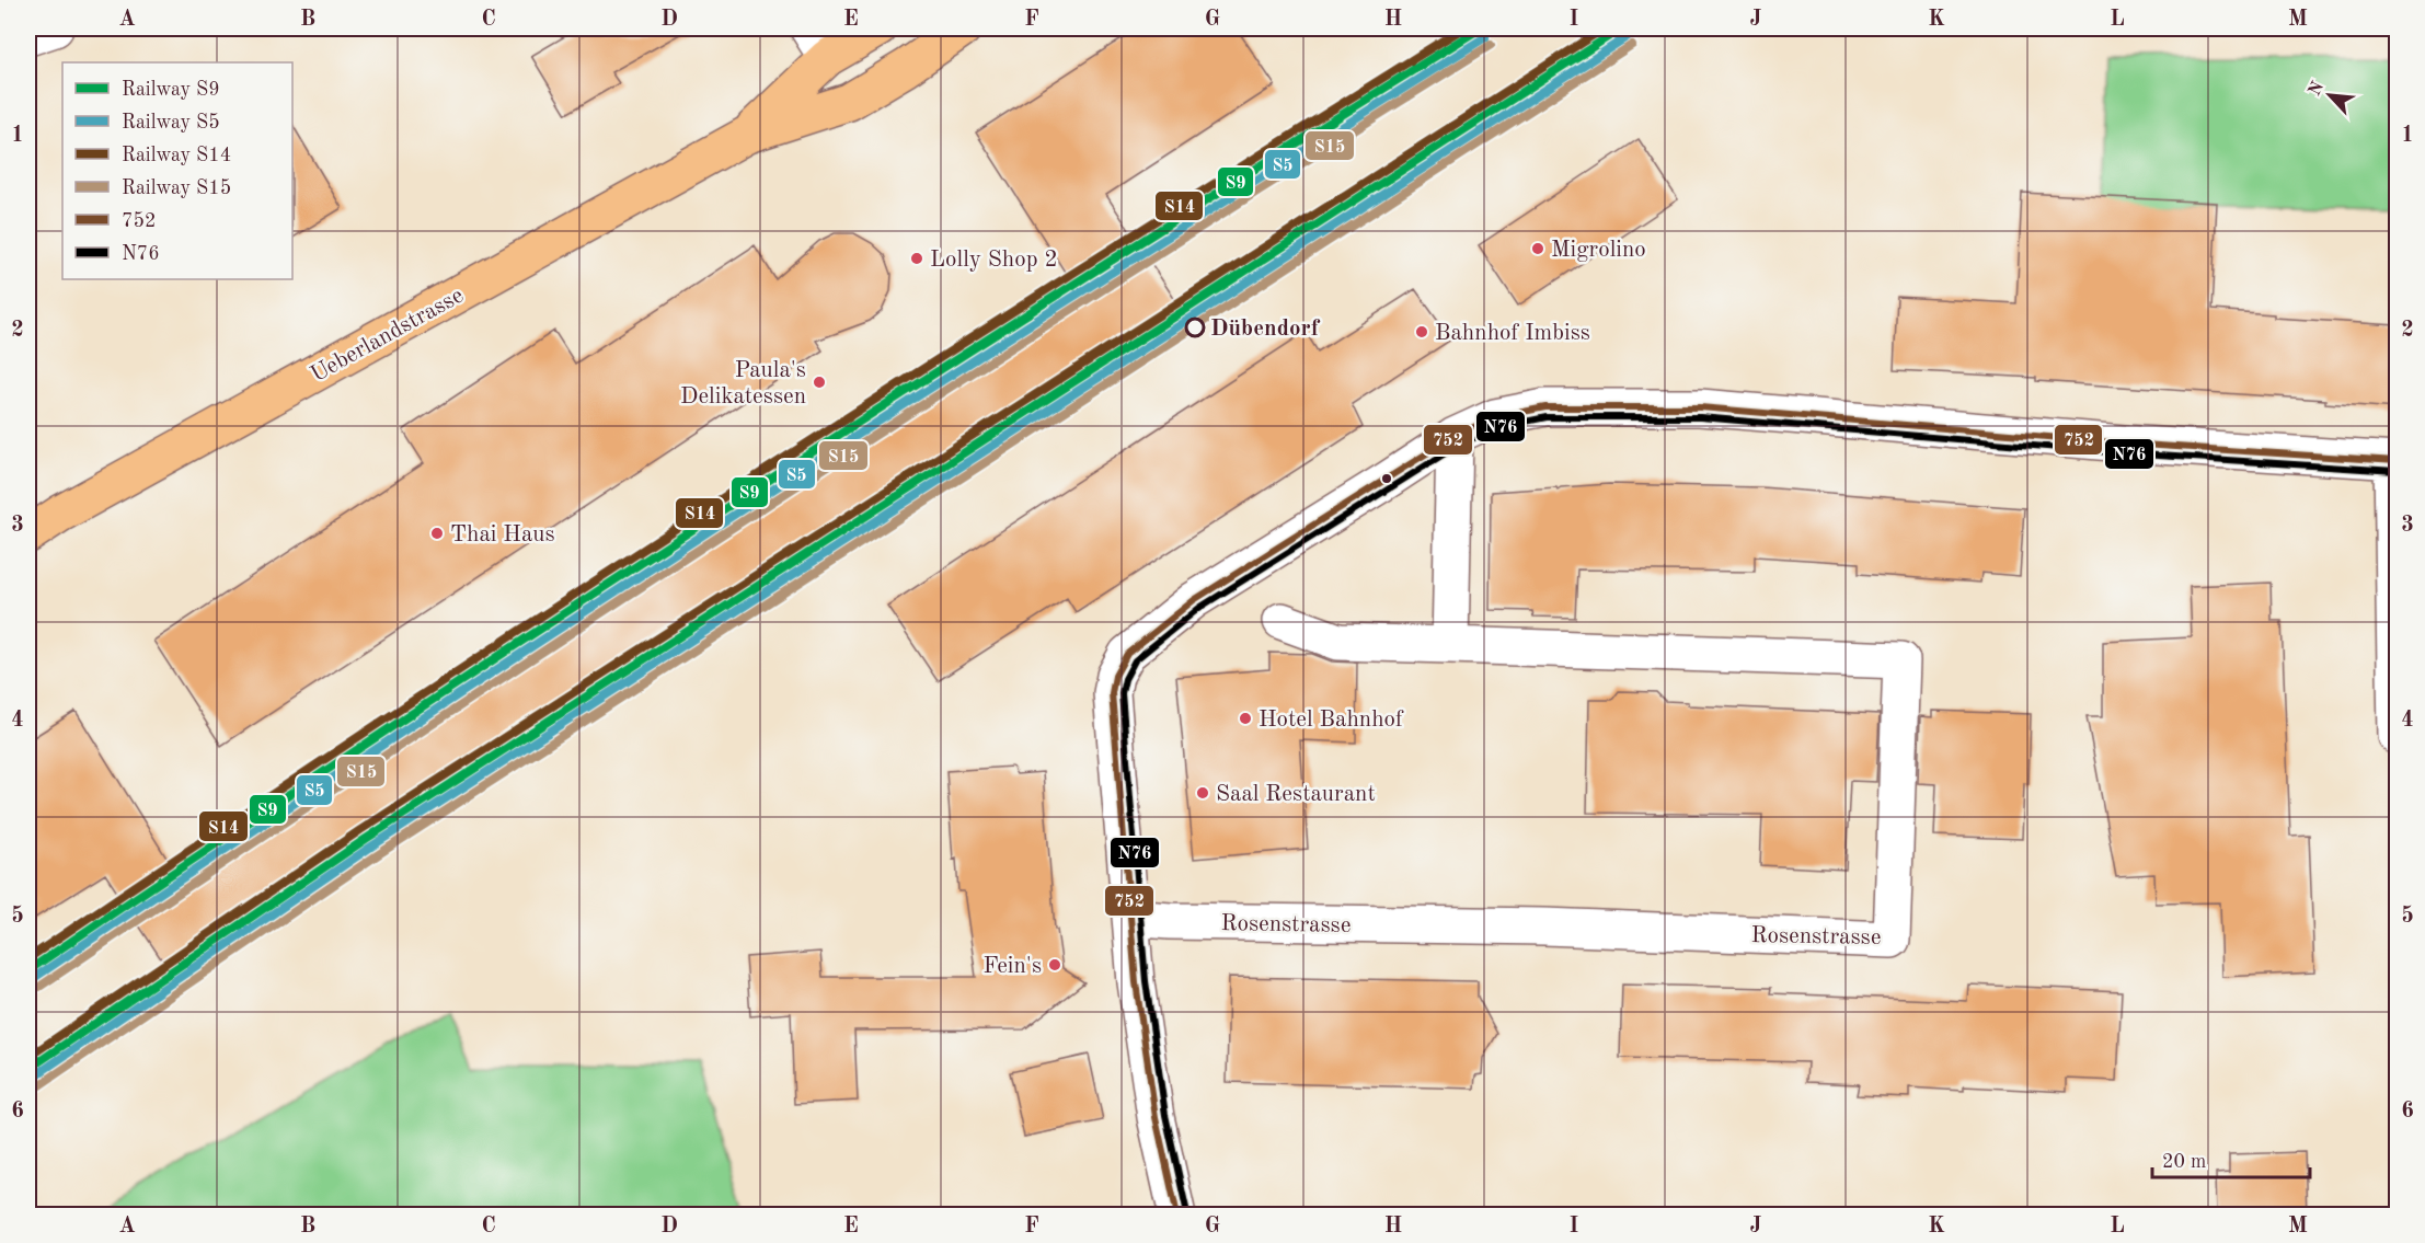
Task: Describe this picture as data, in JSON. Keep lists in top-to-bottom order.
{
  "streets": {
    "main road": ["Ueberlandstrasse"],
    "street": ["Rosenstrasse"]
  },
  "places": [
    "Migrolino",
    "Lolly Shop 2",
    "Dübendorf",
    "Bahnhof Imbiss",
    "Paula's Delikatessen",
    "Thai Haus",
    "Hotel Bahnhof",
    "Saal Restaurant",
    "Fein's"
  ],
  "lines": [
    "rail line S9",
    "rail line S14",
    "rail line S5",
    "rail line S15",
    "transit line 752",
    "transit line N76"
  ],
  "legend": [
    "Railway S9",
    "Railway S5",
    "Railway S14",
    "Railway S15",
    "752",
    "N76"
  ],
  "scale_bar": "20 m",
  "north": "top left",
  "grid": {
    "columns": [
      "A",
      "B",
      "C",
      "D",
      "E",
      "F",
      "G",
      "H",
      "I",
      "J",
      "K",
      "L",
      "M"
    ],
    "rows": [
      "1",
      "2",
      "3",
      "4",
      "5",
      "6"
    ]
  }
}
